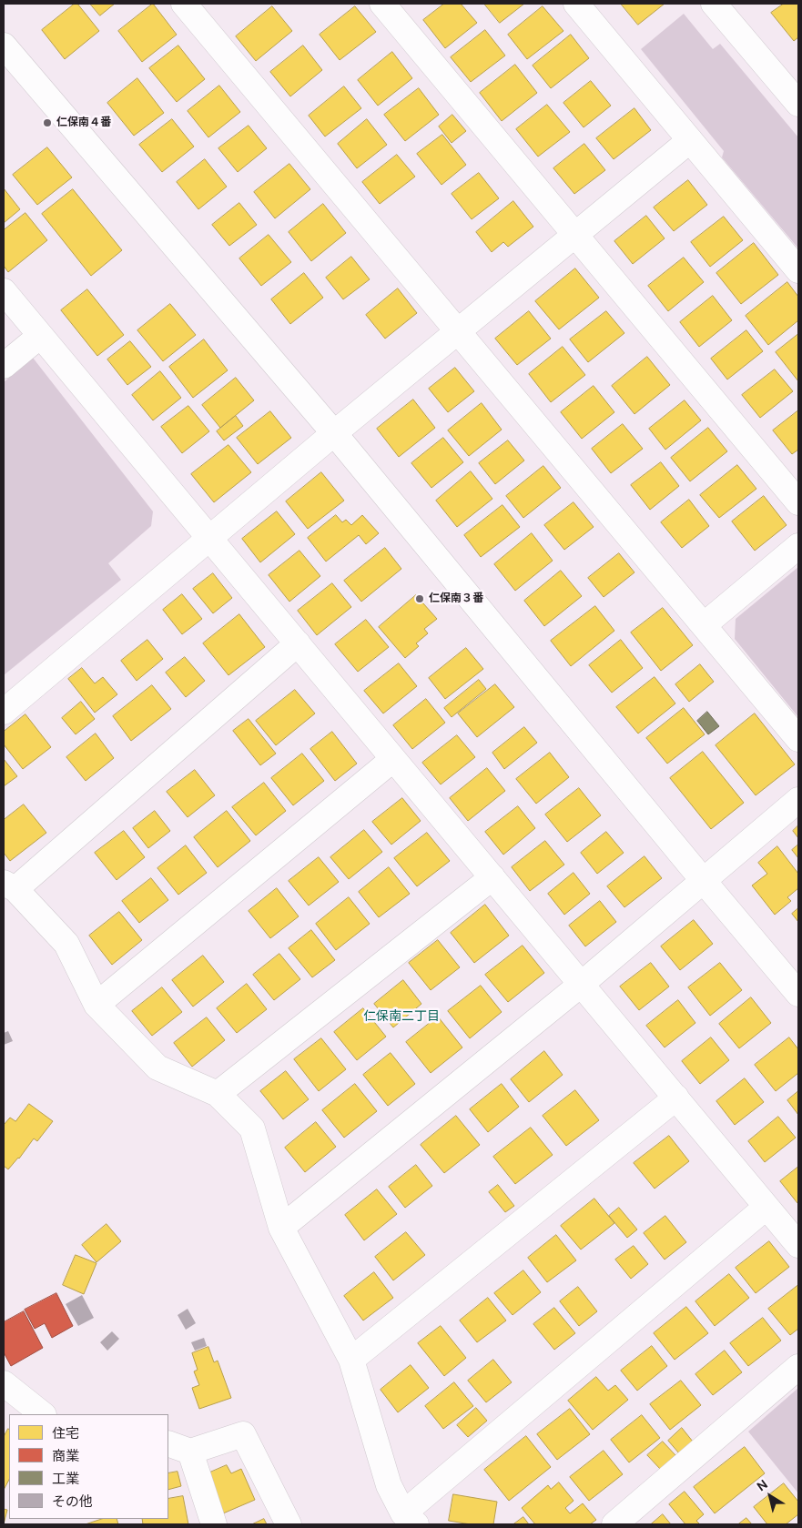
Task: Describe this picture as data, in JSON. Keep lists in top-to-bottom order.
{
  "districts": ["仁保南二丁目"],
  "places": ["仁保南４番", "仁保南３番"],
  "legend": [
    "住宅",
    "商業",
    "工業",
    "その他"
  ],
  "north": "top left"
}
